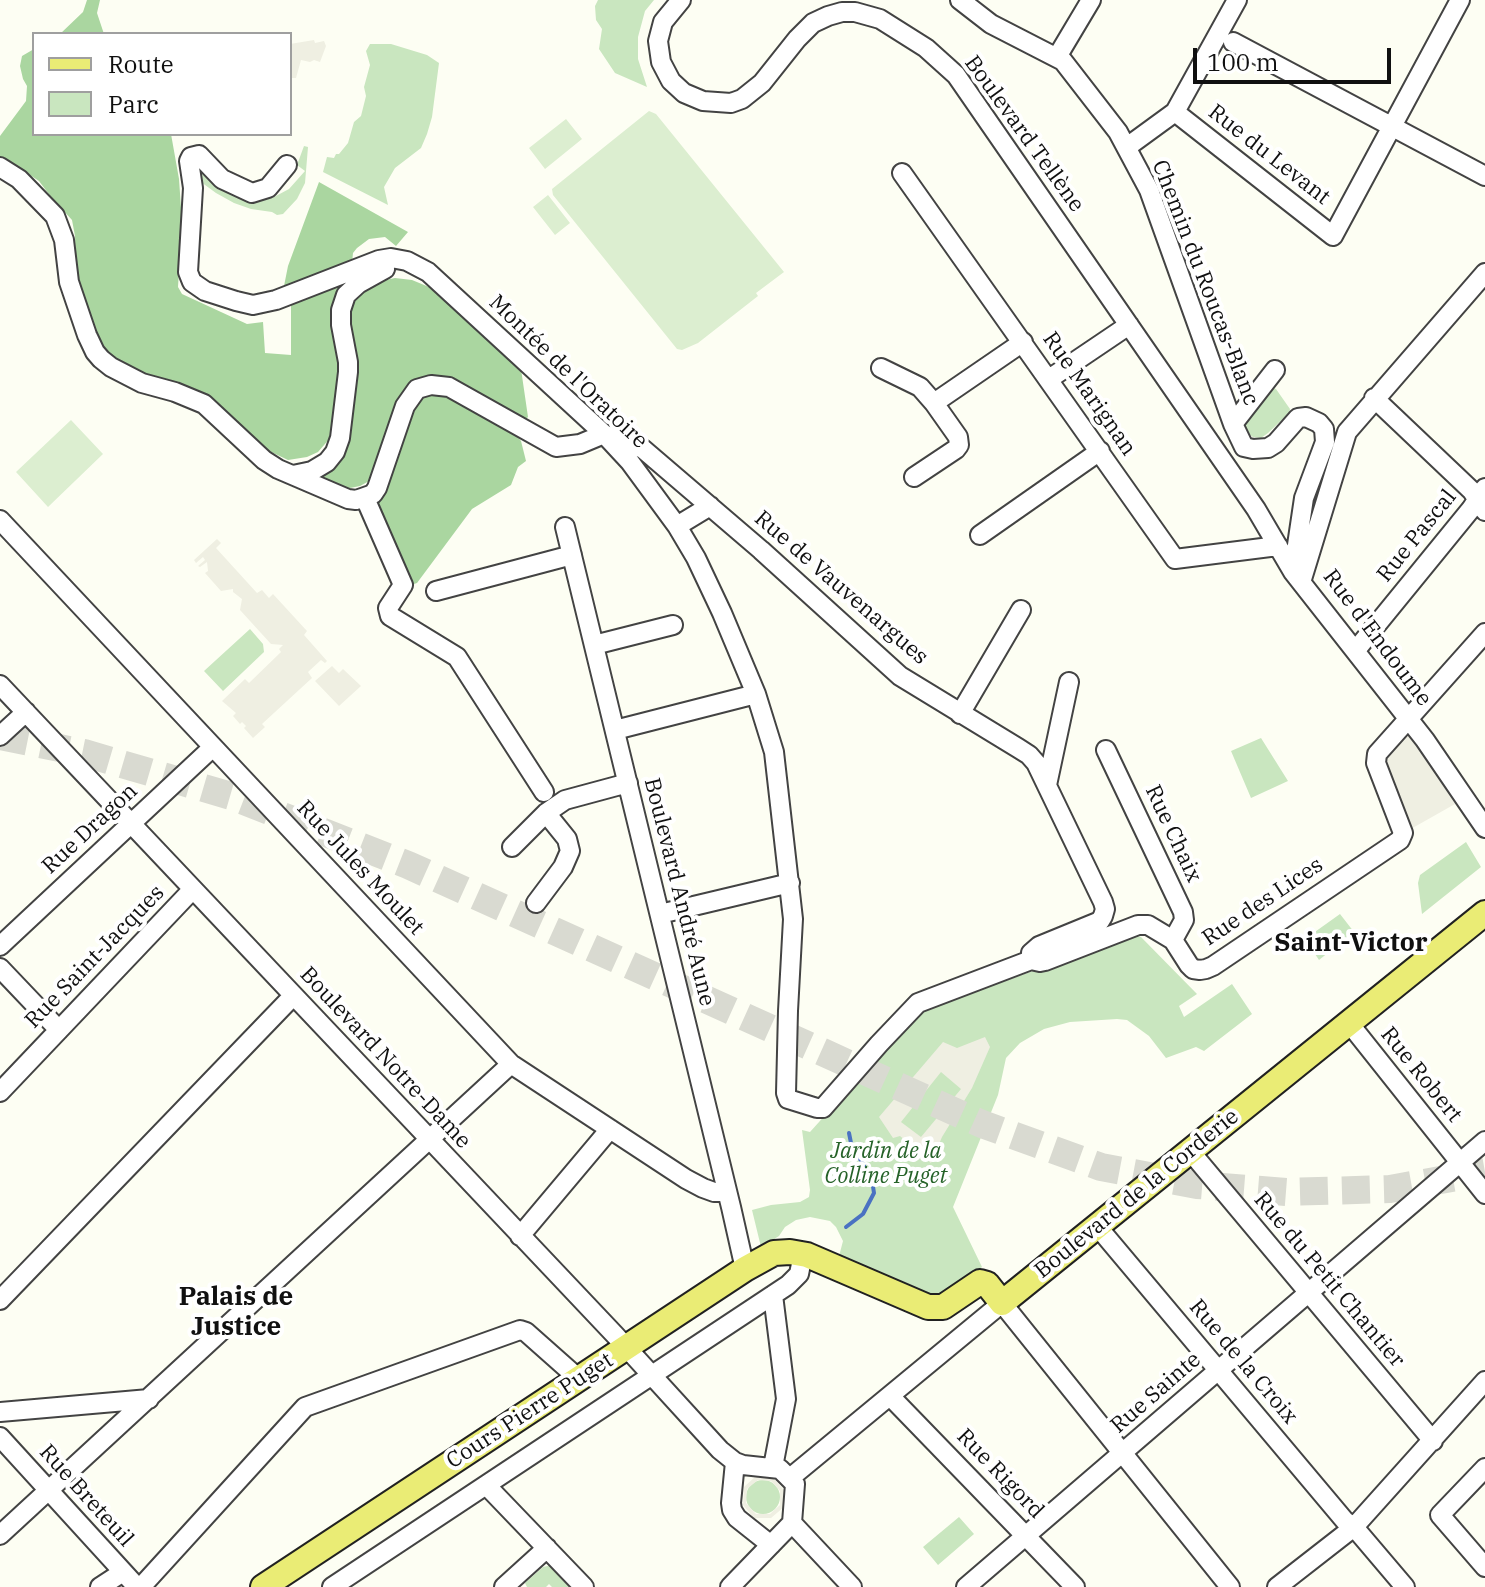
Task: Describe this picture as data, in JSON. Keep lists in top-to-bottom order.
{
  "streets": {
    "main road": ["Boulevard de la Corderie", "Cours Pierre Puget"],
    "street": [
      "Boulevard Tellène",
      "Rue du Levant",
      "Chemin du Roucas-Blanc",
      "Montée de l'Oratoire",
      "Rue Marignan",
      "Rue Pascal",
      "Rue de Vauvenargues",
      "Rue d'Endoume",
      "Rue Dragon",
      "Rue Chaix",
      "Rue Jules Moulet",
      "Boulevard André Aune",
      "Rue des Lices",
      "Rue Saint-Jacques",
      "Boulevard Notre-Dame",
      "Rue Robert",
      "Rue du Petit Chantier",
      "Rue de la Croix",
      "Rue Sainte",
      "Rue Rigord",
      "Rue Breteuil"
    ]
  },
  "crossings": [
    ["Boulevard Tellène", "Chemin du Roucas-Blanc"],
    ["Boulevard Tellène", "Rue Marignan"],
    ["Boulevard Tellène", "Rue d'Endoume"],
    ["Chemin du Roucas-Blanc", "Rue d'Endoume"],
    ["Montée de l'Oratoire", "Rue de Vauvenargues"],
    ["Montée de l'Oratoire", "Rue des Lices"],
    ["Rue Pascal", "Rue d'Endoume"],
    ["Rue de Vauvenargues", "Rue des Lices"],
    ["Rue d'Endoume", "Rue des Lices"],
    ["Rue Dragon", "Rue Jules Moulet"],
    ["Rue Dragon", "Boulevard Notre-Dame"],
    ["Rue Chaix", "Rue des Lices"],
    ["Rue Jules Moulet", "Boulevard André Aune"],
    ["Boulevard André Aune", "Cours Pierre Puget"],
    ["Rue Saint-Jacques", "Boulevard Notre-Dame"],
    ["Boulevard Notre-Dame", "Cours Pierre Puget"],
    ["Rue Robert", "Boulevard de la Corderie"],
    ["Rue Robert", "Rue Sainte"],
    ["Boulevard de la Corderie", "Rue du Petit Chantier"],
    ["Boulevard de la Corderie", "Rue de la Croix"],
    ["Boulevard de la Corderie", "Rue Rigord"],
    ["Rue du Petit Chantier", "Rue Sainte"],
    ["Rue de la Croix", "Rue Sainte"],
    ["Rue Sainte", "Rue Rigord"]
  ],
  "districts": ["Saint-Victor", "Palais de Justice"],
  "parks": ["Jardin de la Colline Puget"],
  "legend": ["Route", "Parc"],
  "scale_bar": "100 m"
}
